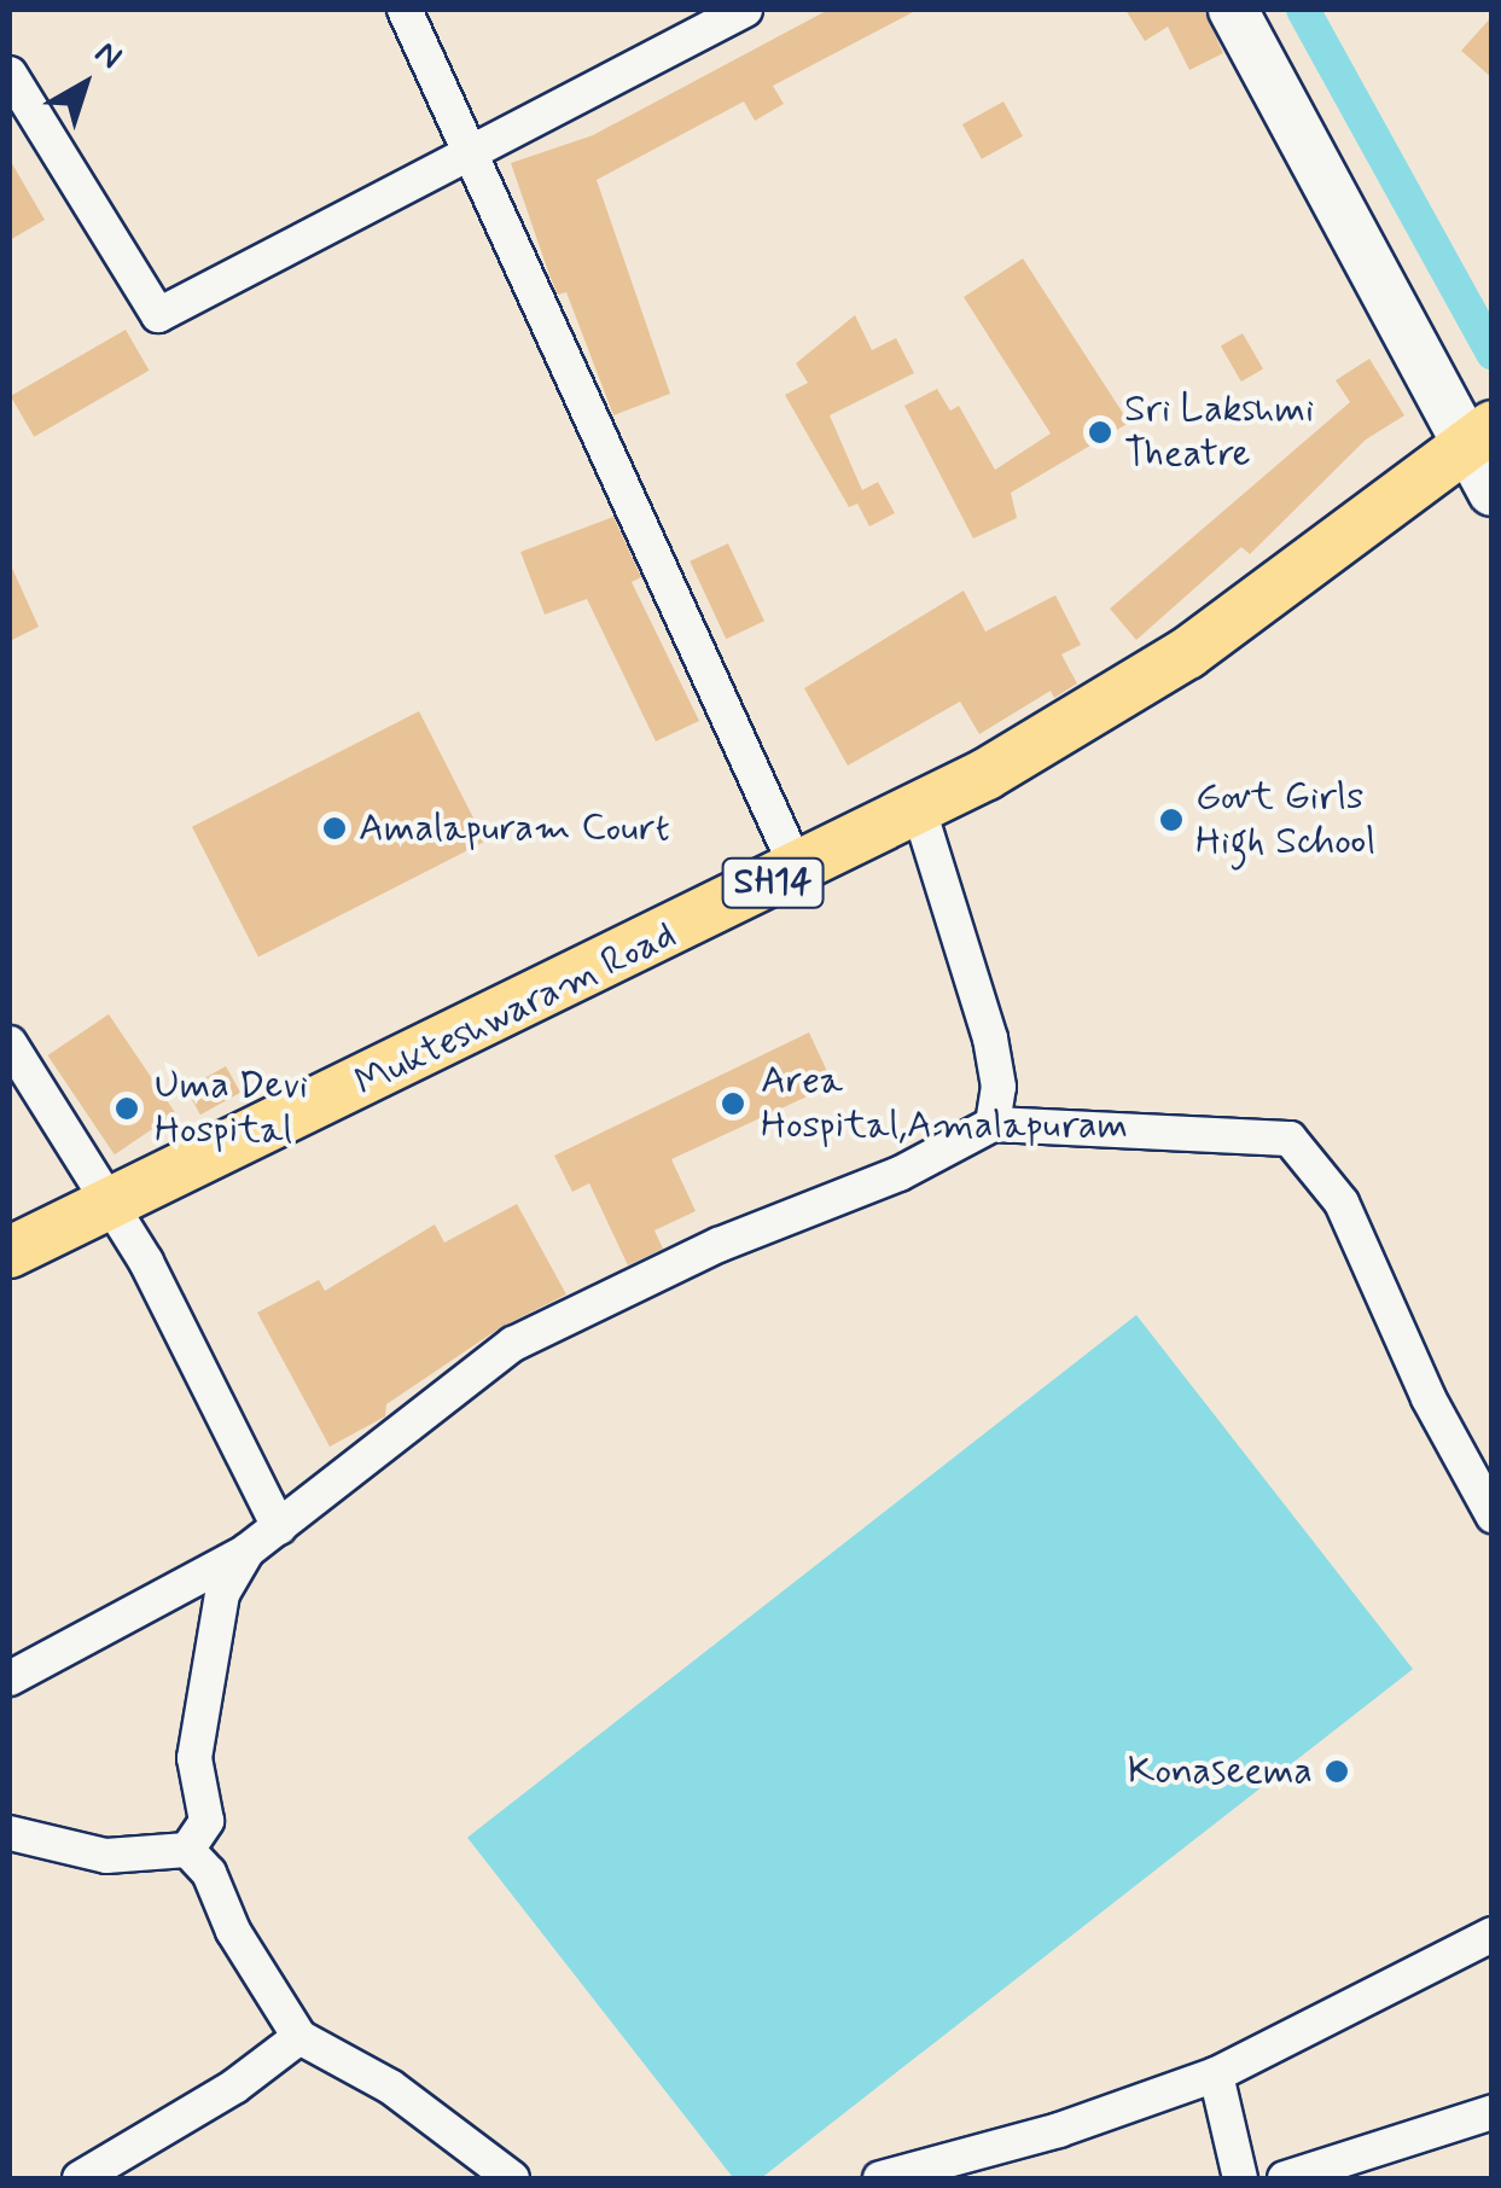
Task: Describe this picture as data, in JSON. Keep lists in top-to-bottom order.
{
  "streets": {
    "main road": ["SH14", "Mukteshwaram Road"]
  },
  "places": [
    "Sri Lakshmi Theatre",
    "Govt Girls High School",
    "Amalapuram Court",
    "Area Hospital,Amalapuram",
    "Uma Devi Hospital",
    "Konaseema"
  ],
  "north": "top right"
}
